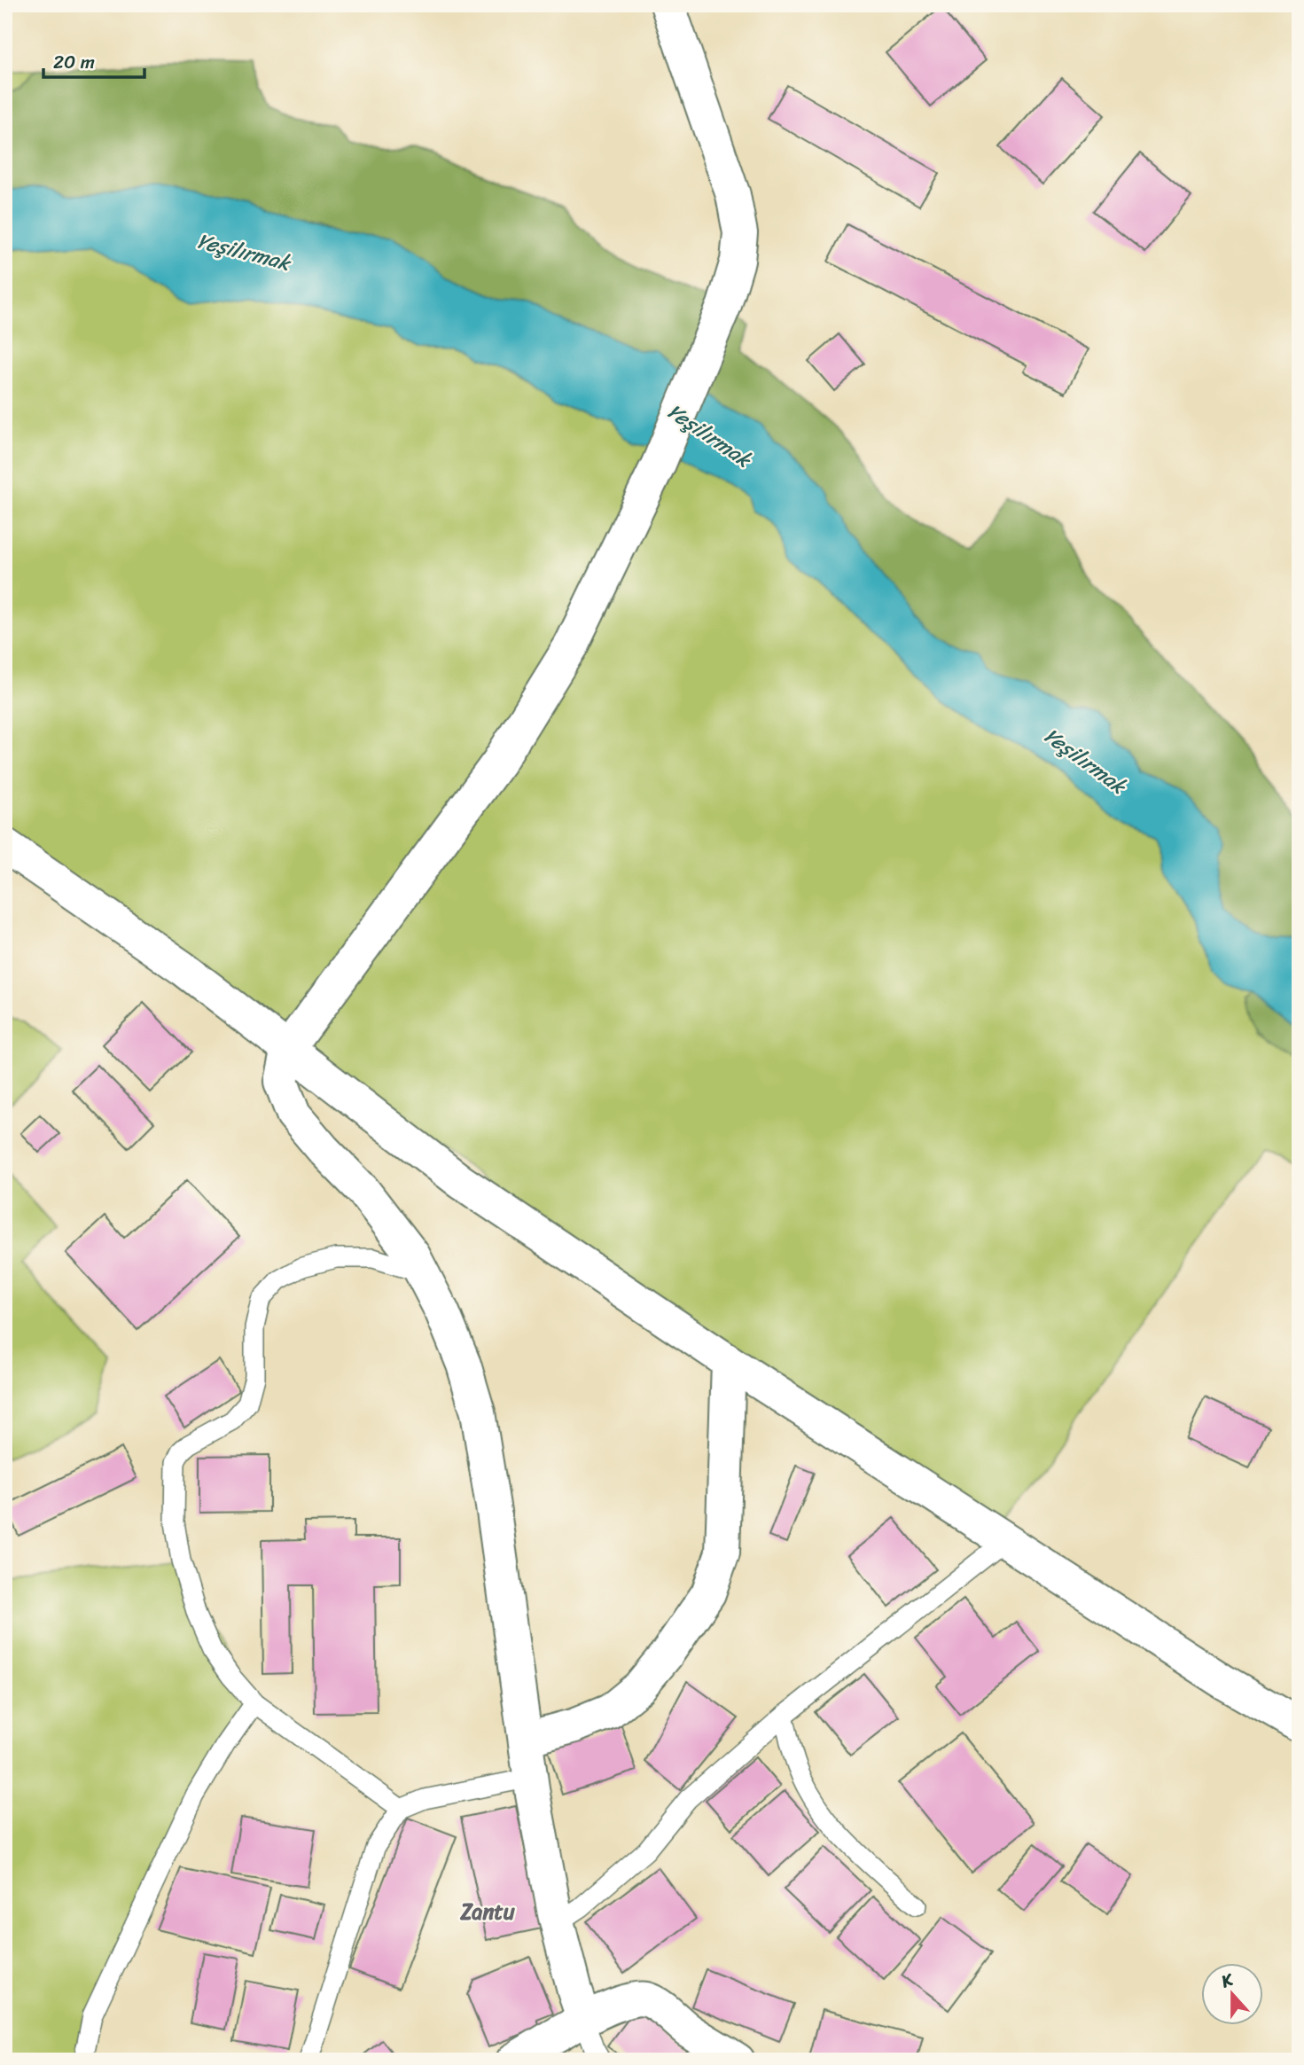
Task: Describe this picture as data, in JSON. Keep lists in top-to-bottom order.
{
  "districts": ["Zantu"],
  "water": ["Yeşilırmak"],
  "scale_bar": "20 m",
  "north": "top"
}
